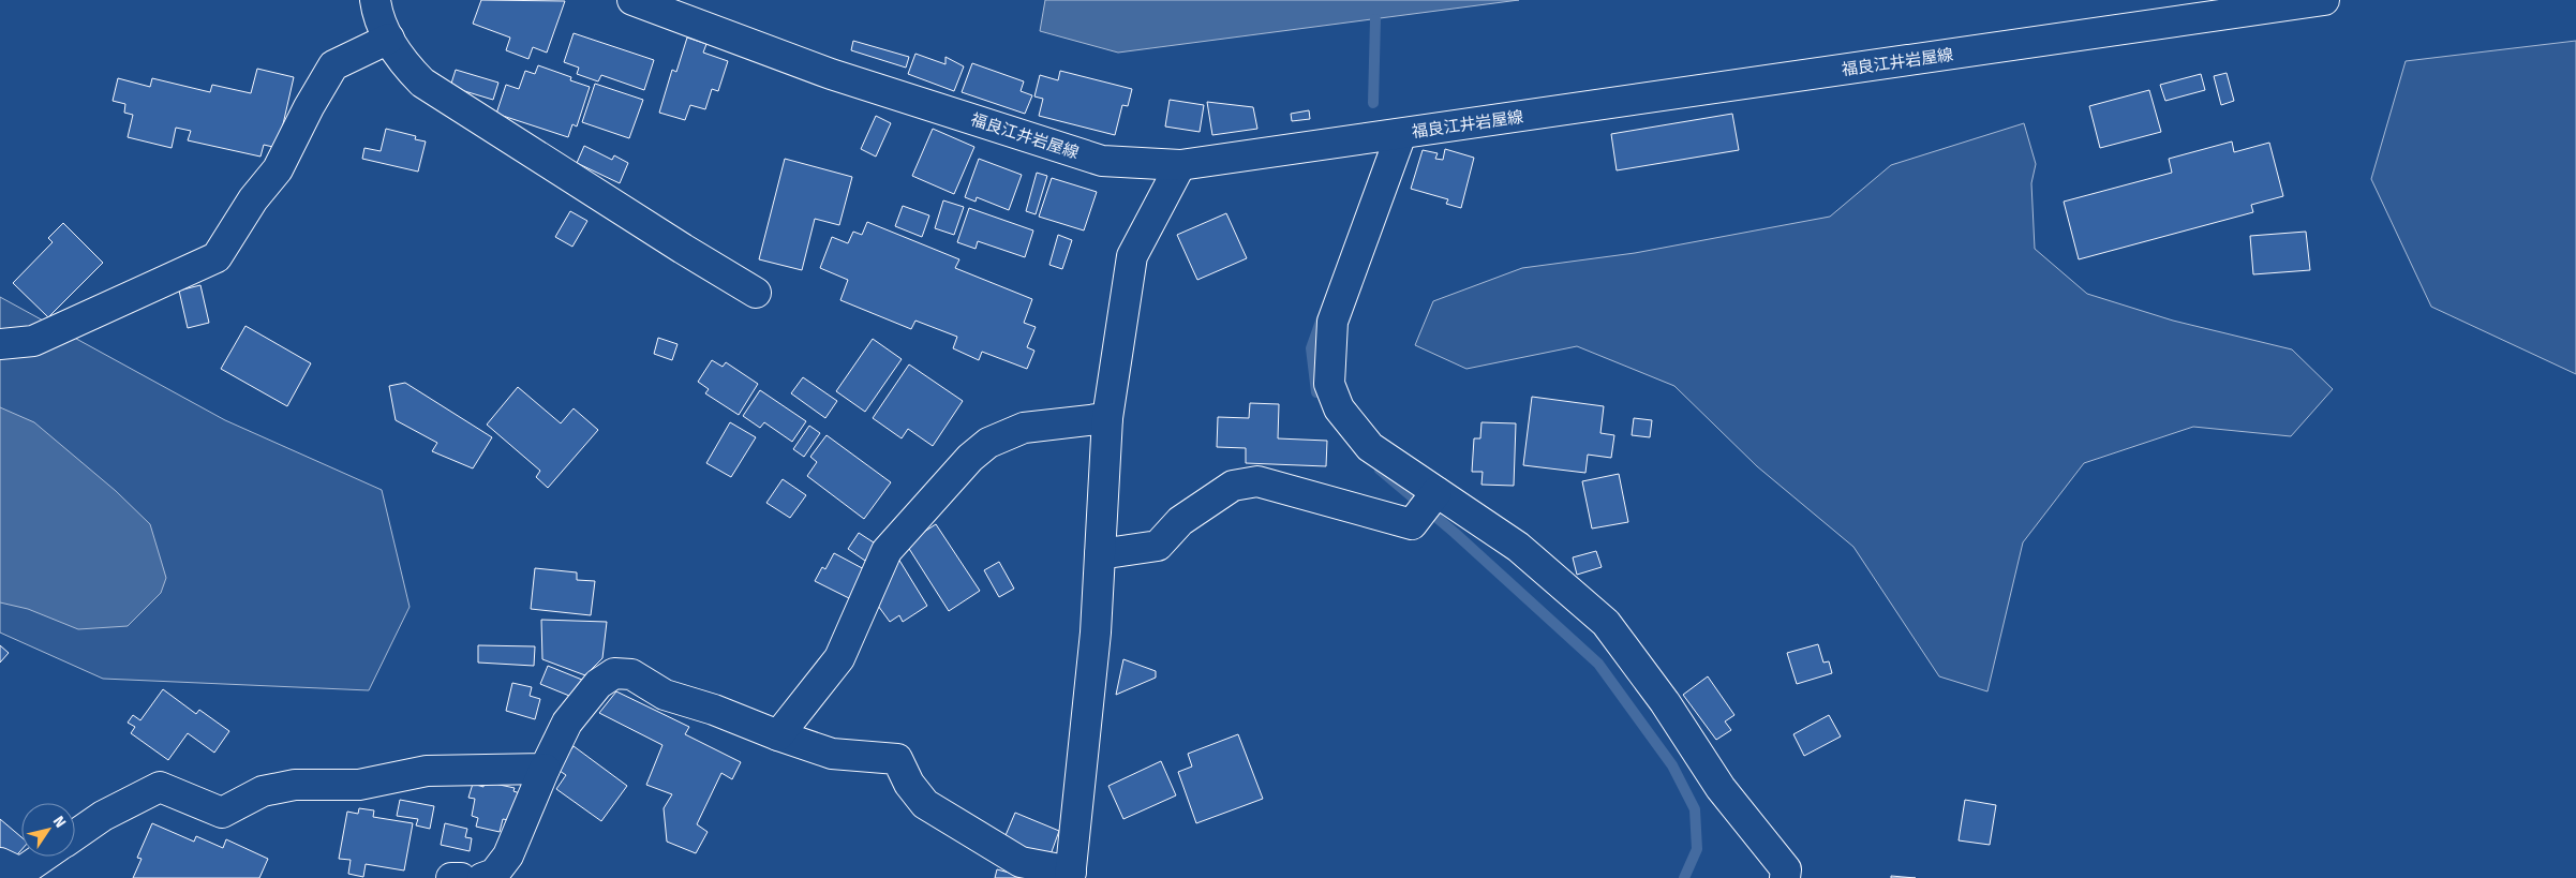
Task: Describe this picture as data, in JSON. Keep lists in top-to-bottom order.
{
  "streets": {
    "street": ["福良江井岩屋線"]
  },
  "north": "top right"
}
